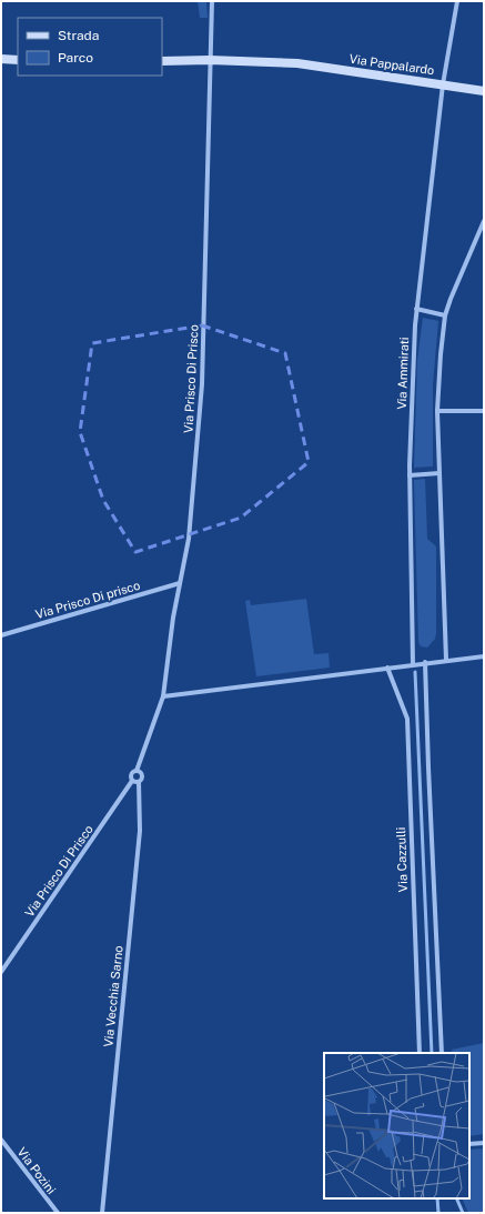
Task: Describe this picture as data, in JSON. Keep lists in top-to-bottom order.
{
  "streets": {
    "main road": ["Via Pappalardo"],
    "street": [
      "Via Ammirati",
      "Via Prisco Di Prisco",
      "Via Prisco Di prisco",
      "Via Cazzulli",
      "Via Vecchia Sarno",
      "Via Pozini"
    ]
  },
  "crossings": [
    ["Via Pappalardo", "Via Ammirati"],
    ["Via Pappalardo", "Via Prisco Di Prisco"],
    ["Via Prisco Di Prisco", "Via Prisco Di prisco"],
    ["Via Prisco Di Prisco", "Via Vecchia Sarno"]
  ],
  "legend": ["Strada", "Parco"]
}
